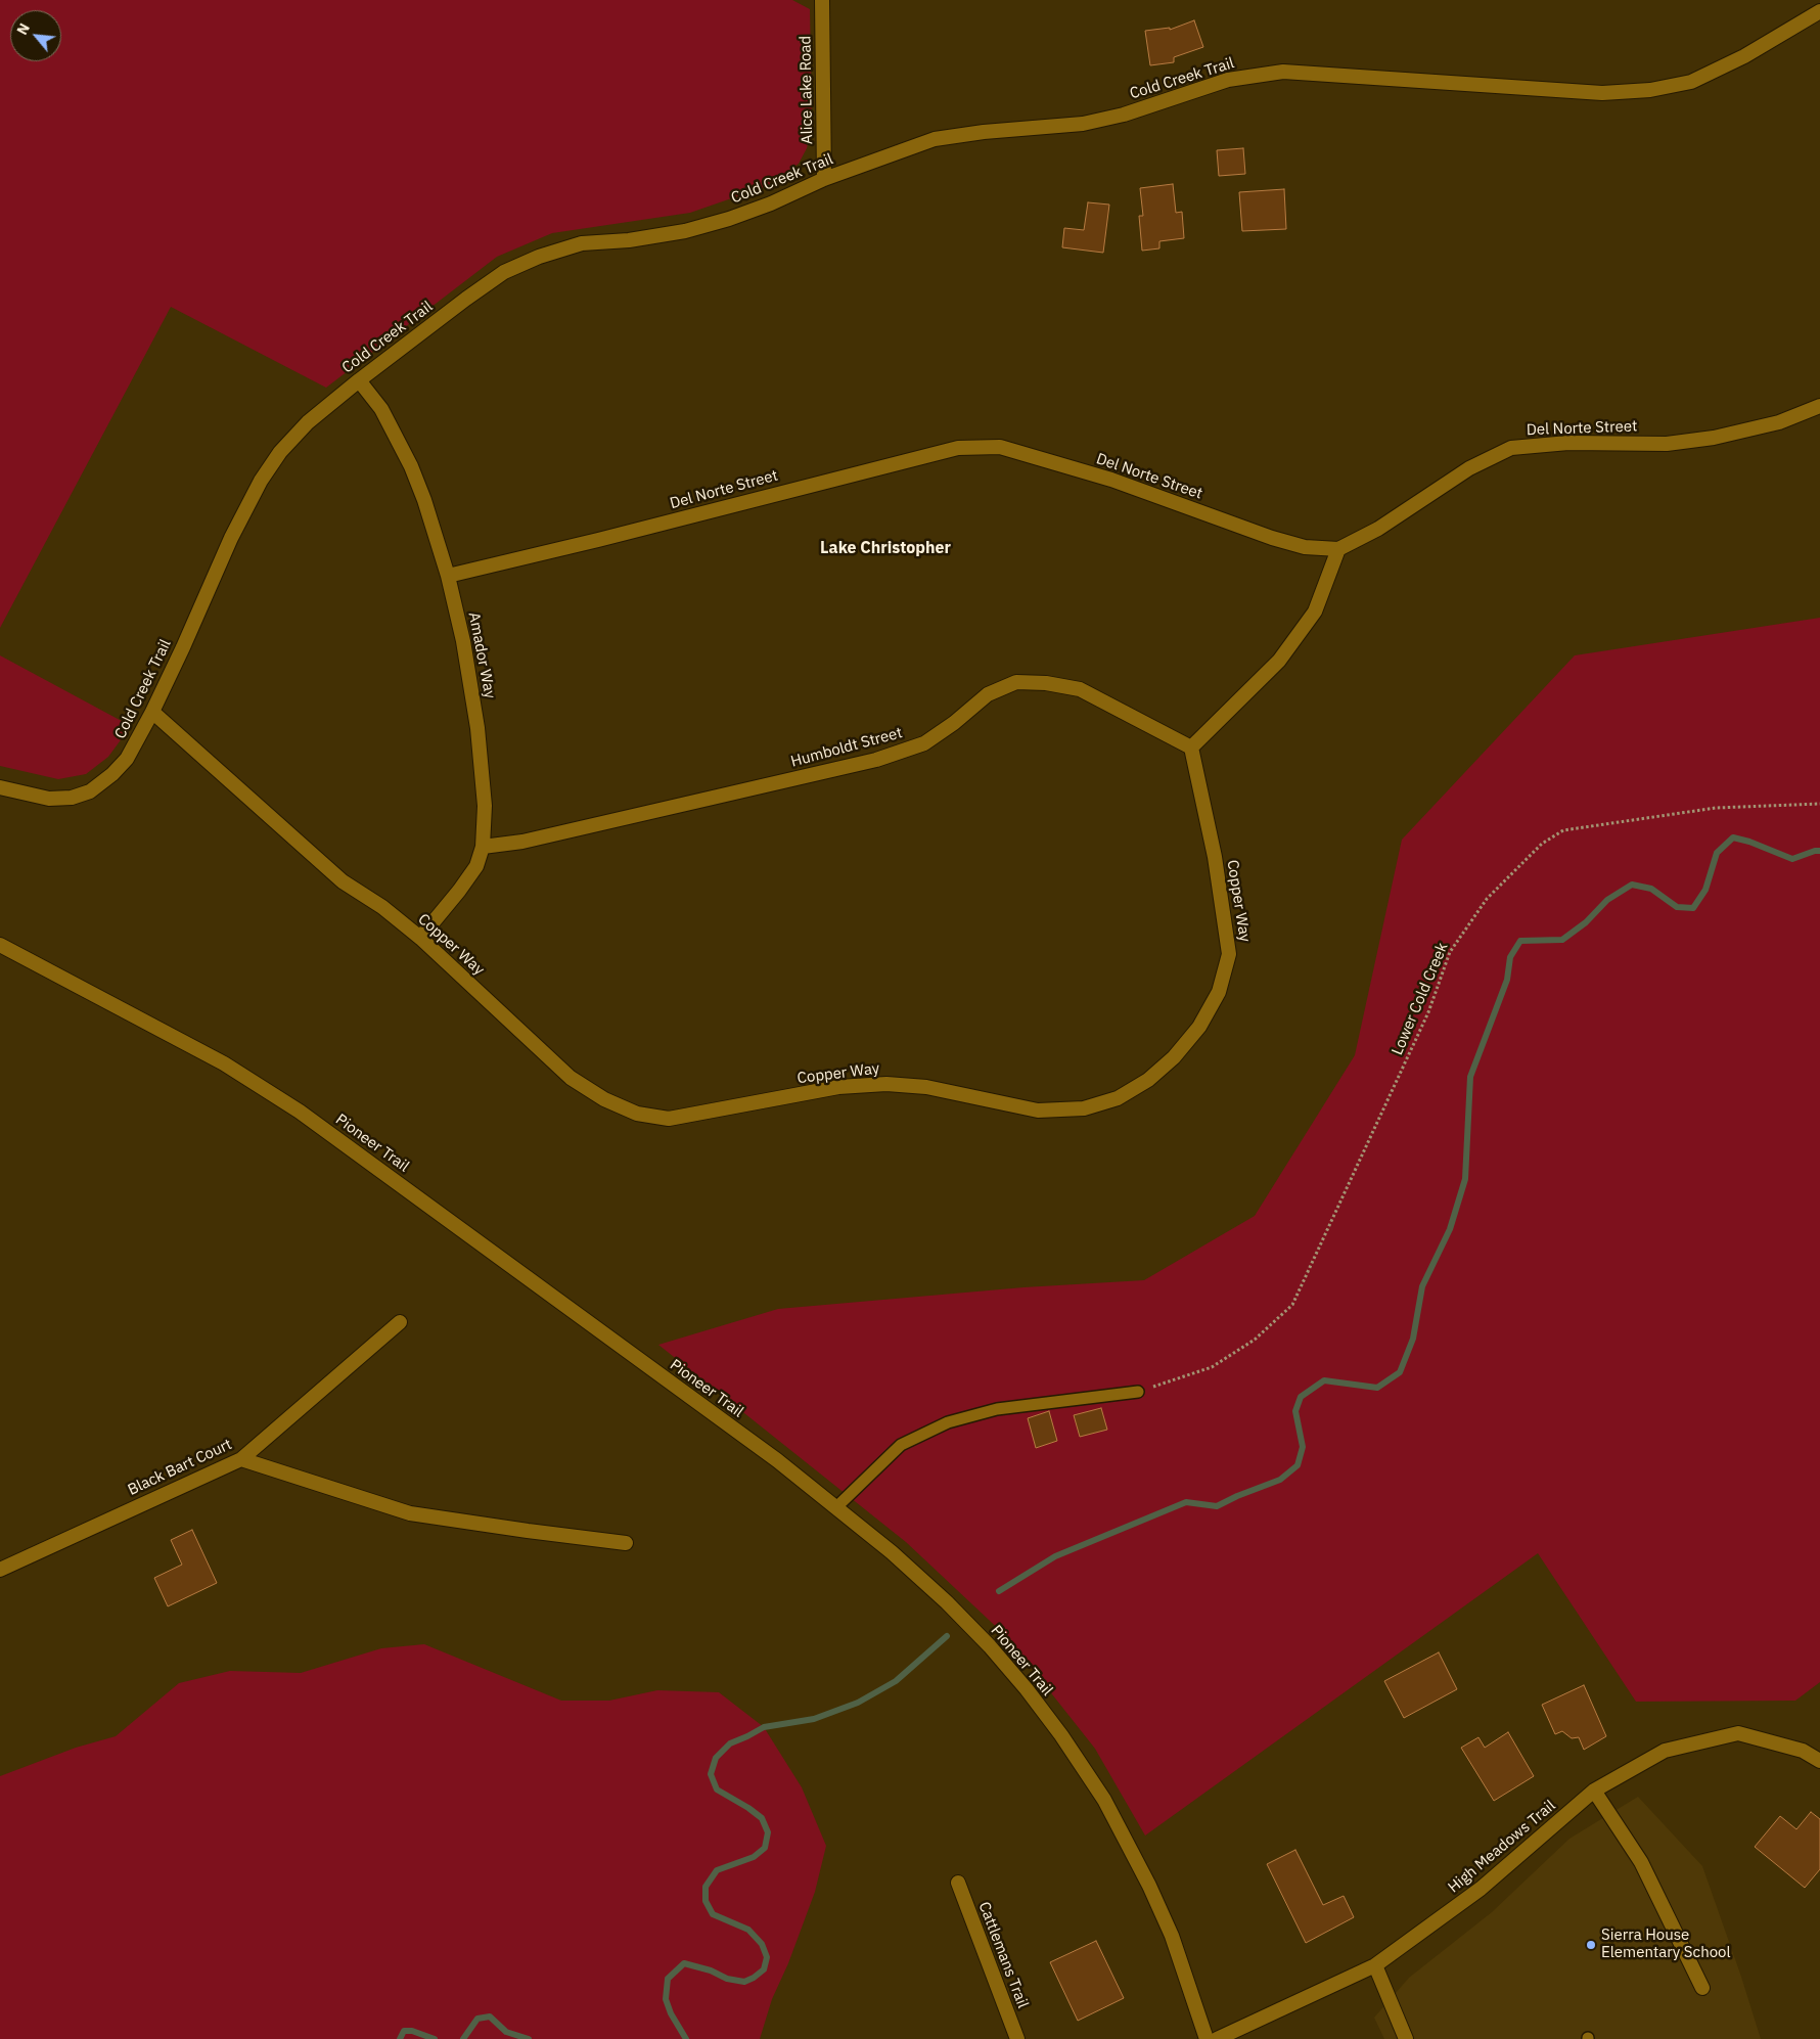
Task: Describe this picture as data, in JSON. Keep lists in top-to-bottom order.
{
  "streets": {
    "street": [
      "Cold Creek Trail",
      "Alice Lake Road",
      "Del Norte Street",
      "Amador Way",
      "Humboldt Street",
      "Copper Way",
      "Pioneer Trail",
      "Black Bart Court",
      "High Meadows Trail",
      "Cattlemans Trail"
    ],
    "path": ["Lower Cold Creek"]
  },
  "crossings": [
    ["Cold Creek Trail", "Alice Lake Road"],
    ["Cold Creek Trail", "Amador Way"],
    ["Cold Creek Trail", "Copper Way"],
    ["Del Norte Street", "Amador Way"],
    ["Amador Way", "Humboldt Street"],
    ["Amador Way", "Copper Way"],
    ["Humboldt Street", "Copper Way"]
  ],
  "districts": ["Lake Christopher"],
  "places": ["Sierra House Elementary School"],
  "north": "top left"
}
